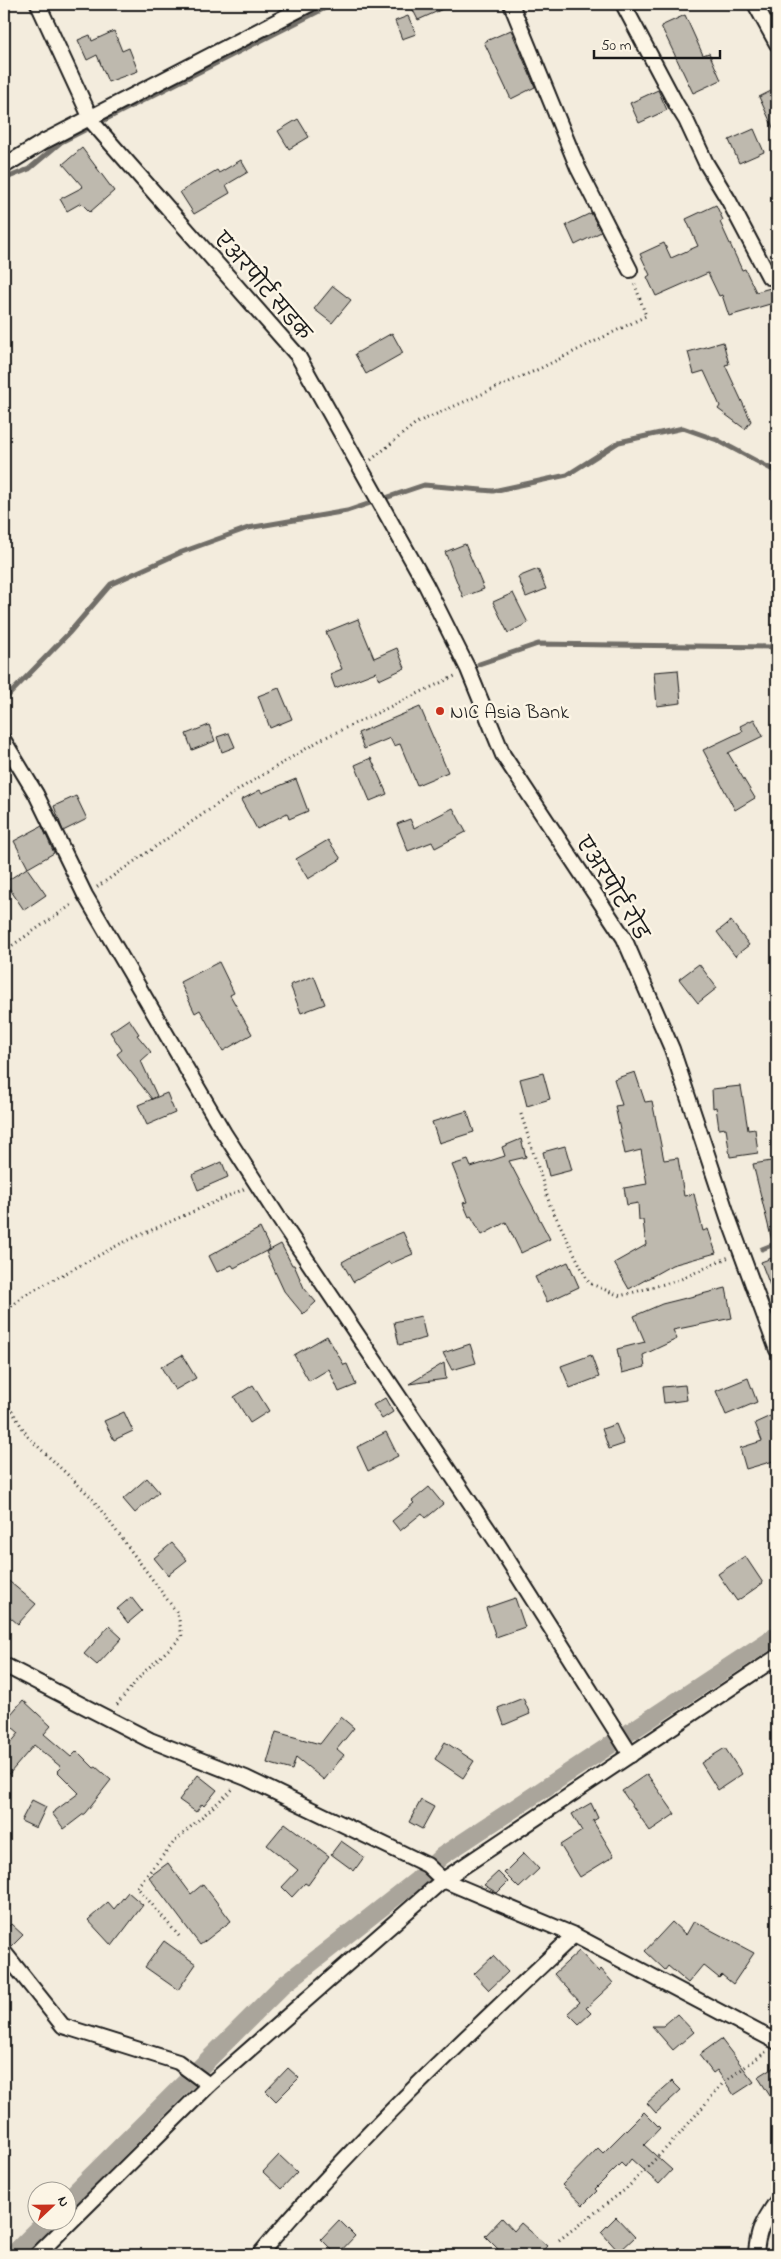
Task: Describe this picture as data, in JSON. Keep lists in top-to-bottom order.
{
  "streets": {
    "street": ["एअरपोर्ट सडक", "एअरपोर्ट रोड"]
  },
  "crossings": [
    ["एअरपोर्ट सडक", "एअरपोर्ट रोड"]
  ],
  "places": ["NIC Asia Bank"],
  "scale_bar": "50 m",
  "north": "right"
}
